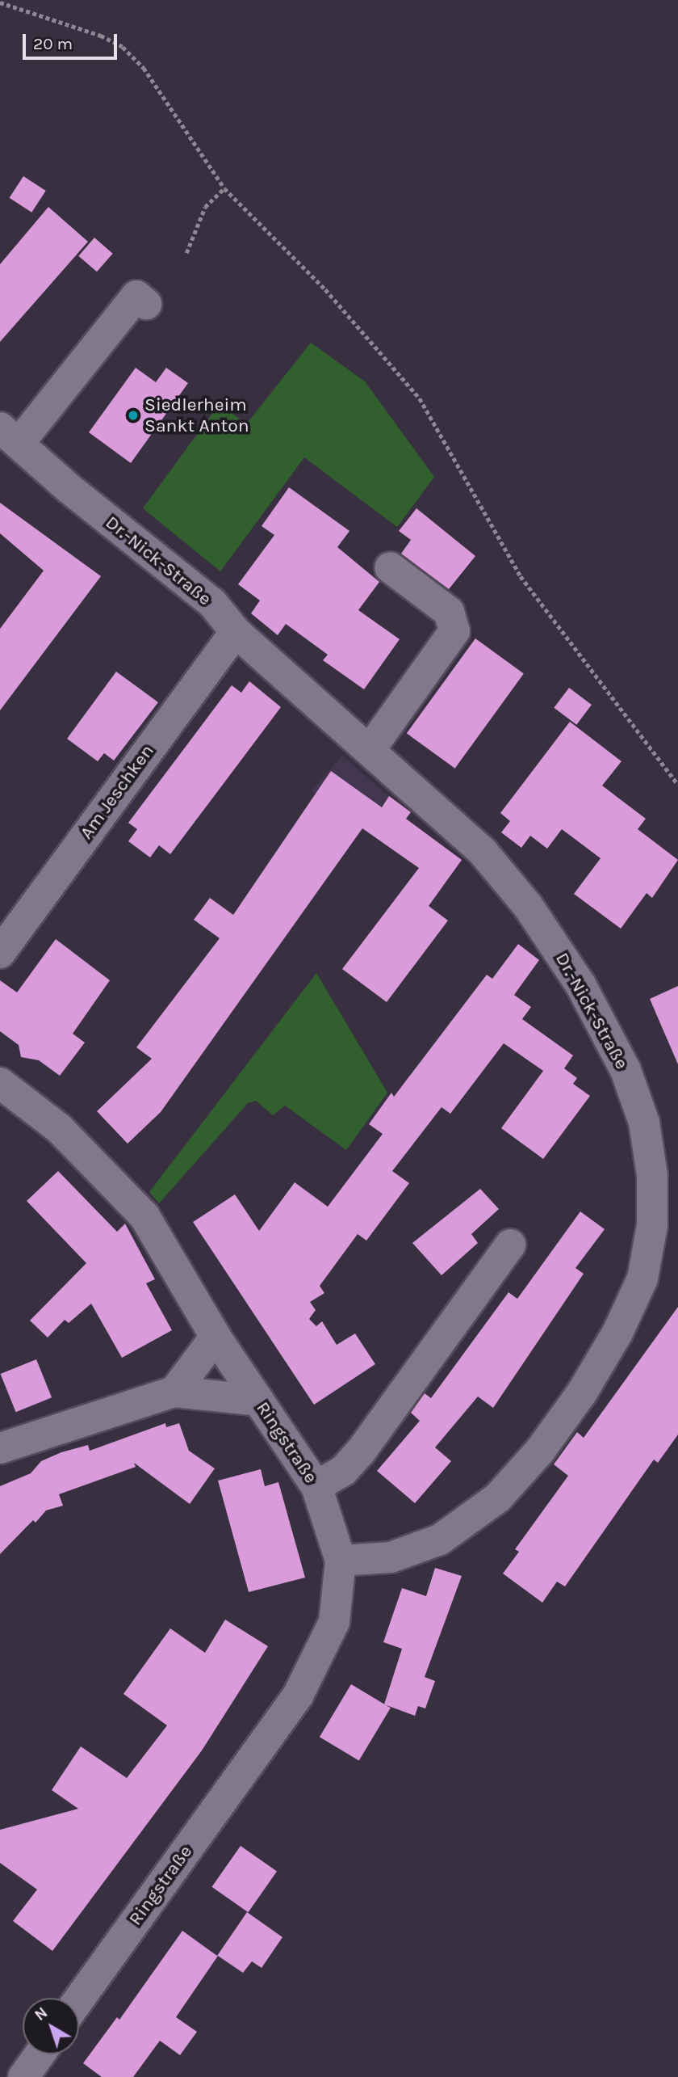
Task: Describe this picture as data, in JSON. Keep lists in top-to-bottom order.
{
  "streets": {
    "street": ["Dr.-Nick-Straße", "Am Jeschken", "Ringstraße"]
  },
  "crossings": [
    ["Dr.-Nick-Straße", "Am Jeschken"],
    ["Dr.-Nick-Straße", "Ringstraße"]
  ],
  "places": ["Siedlerheim Sankt Anton"],
  "scale_bar": "20 m",
  "north": "top left"
}
